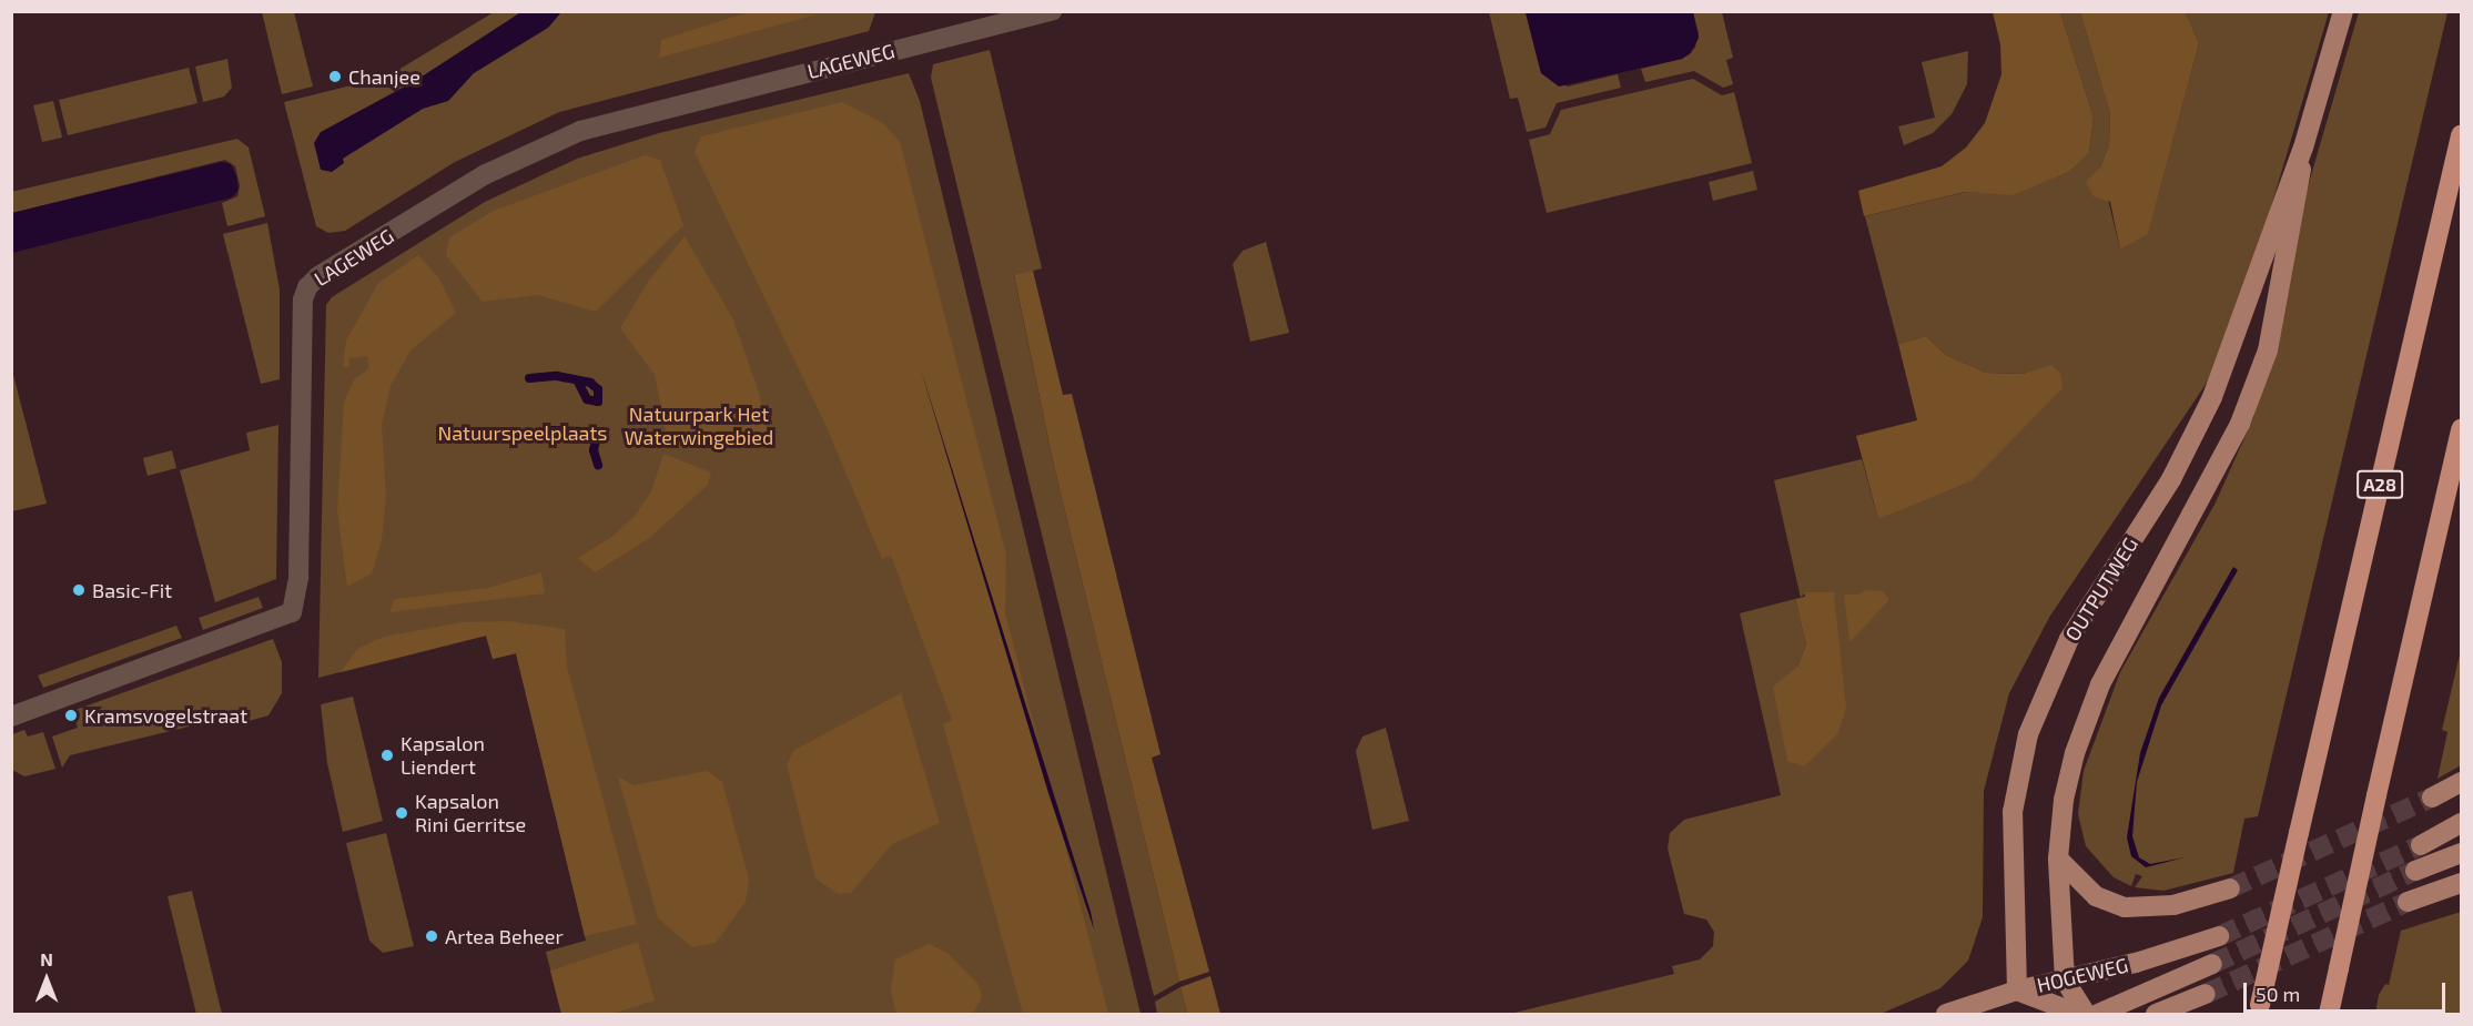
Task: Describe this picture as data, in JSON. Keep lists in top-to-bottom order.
{
  "streets": {
    "highway": ["A28"],
    "main road": ["OUTPUTWEG", "HOGEWEG"],
    "street": ["LAGEWEG"]
  },
  "crossings": [
    ["OUTPUTWEG", "HOGEWEG"]
  ],
  "parks": ["Natuurpark Het Waterwingebied", "Natuurspeelplaats"],
  "places": [
    "Chanjee",
    "Basic-Fit",
    "Kramsvogelstraat",
    "Kapsalon Liendert",
    "Kapsalon Rini Gerritse",
    "Artea Beheer"
  ],
  "scale_bar": "50 m",
  "north": "top"
}
